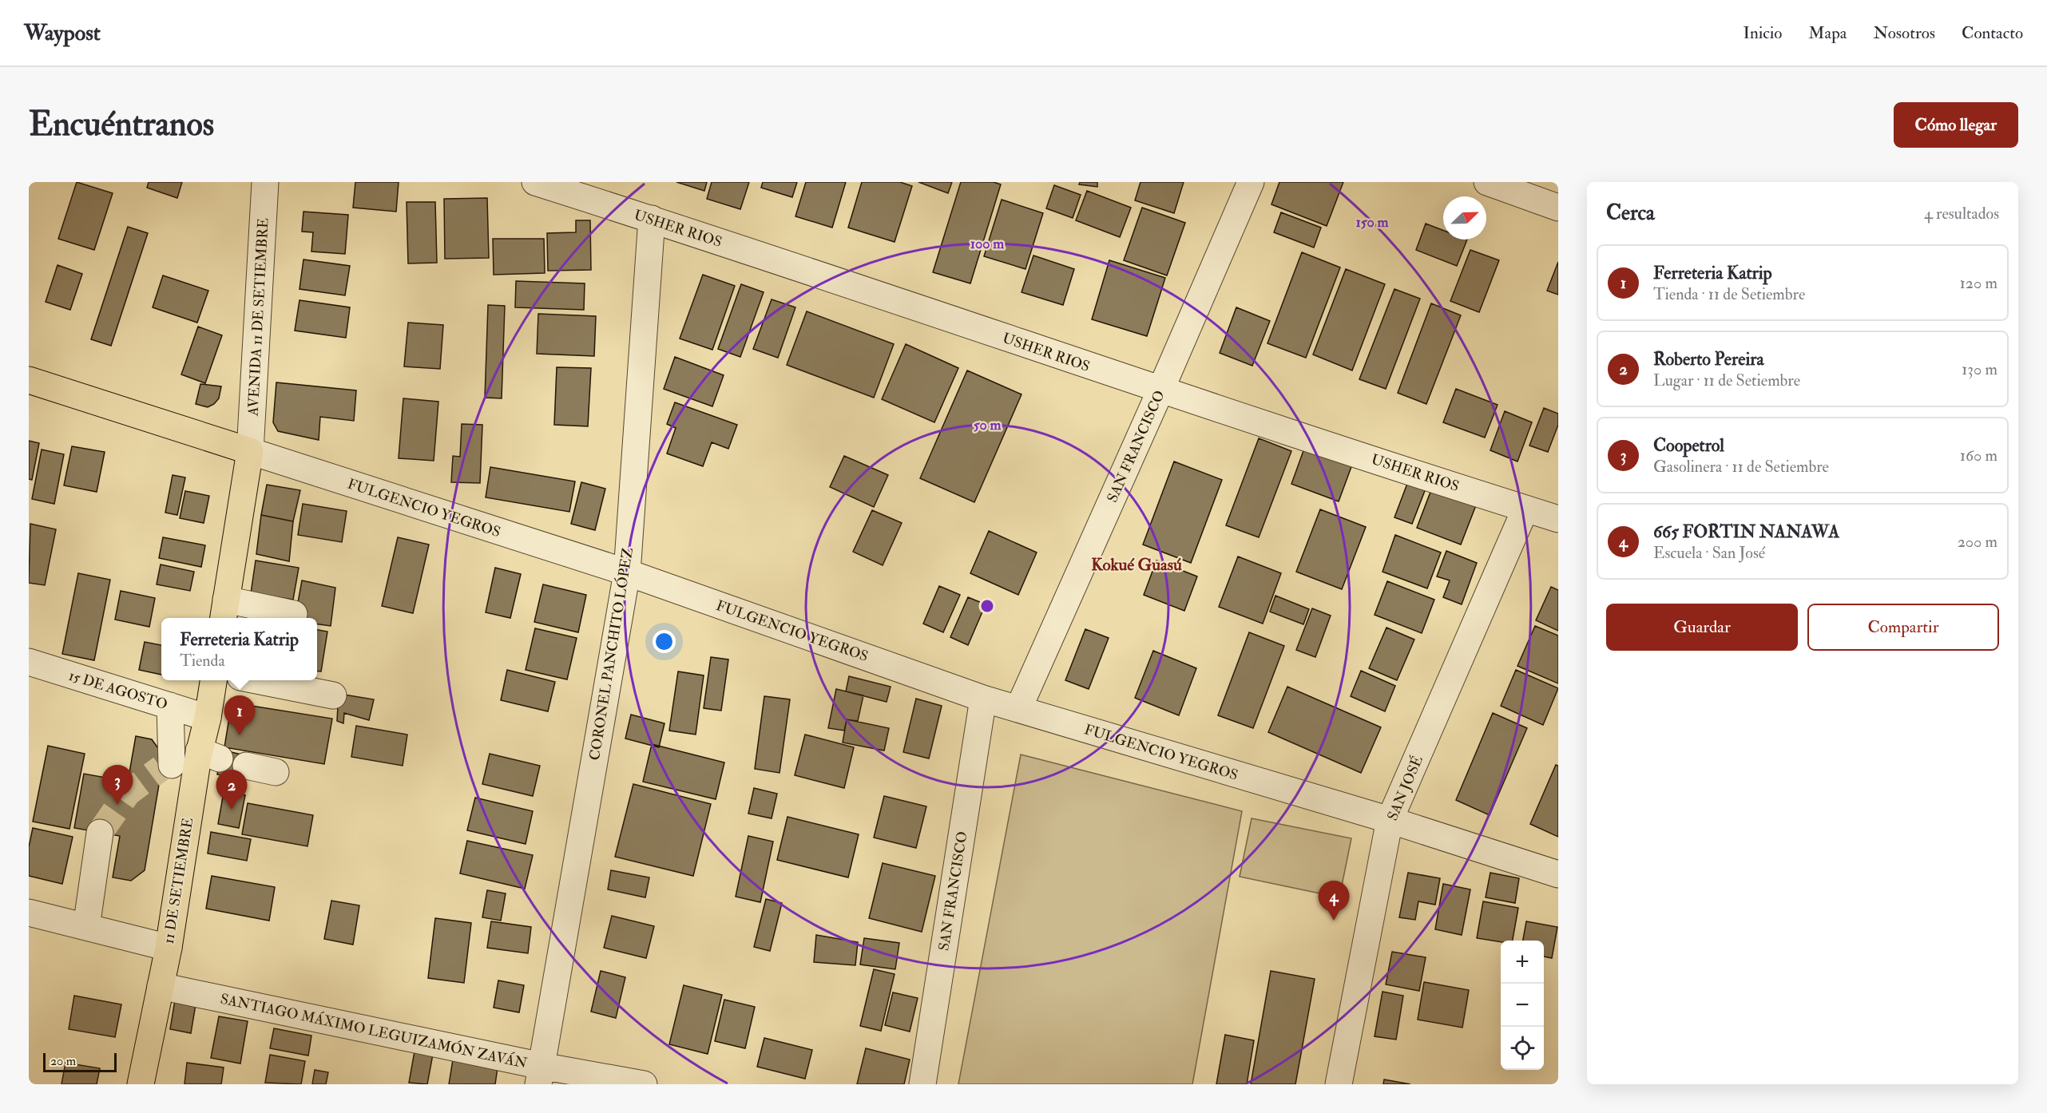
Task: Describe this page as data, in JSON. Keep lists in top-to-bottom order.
{
  "streets": {
    "main road": ["FULGENCIO YEGROS", "11 DE SETIEMBRE"],
    "street": [
      "USHER RIOS",
      "AVENIDA 11 DE SETIEMBRE",
      "SAN FRANCISCO",
      "CORONEL PANCHITO LÓPEZ",
      "15 DE AGOSTO",
      "SAN JOSÉ",
      "SANTIAGO MÁXIMO LEGUIZAMÓN ZAVÁN"
    ]
  },
  "crossings": [
    ["USHER RIOS", "SAN FRANCISCO"],
    ["USHER RIOS", "CORONEL PANCHITO LÓPEZ"],
    ["USHER RIOS", "SAN JOSÉ"],
    ["AVENIDA 11 DE SETIEMBRE", "FULGENCIO YEGROS"],
    ["SAN FRANCISCO", "FULGENCIO YEGROS"],
    ["FULGENCIO YEGROS", "CORONEL PANCHITO LÓPEZ"],
    ["FULGENCIO YEGROS", "SAN JOSÉ"],
    ["CORONEL PANCHITO LÓPEZ", "SANTIAGO MÁXIMO LEGUIZAMÓN ZAVÁN"],
    ["15 DE AGOSTO", "11 DE SETIEMBRE"],
    ["11 DE SETIEMBRE", "SANTIAGO MÁXIMO LEGUIZAMÓN ZAVÁN"]
  ],
  "districts": ["Kokué Guasú"],
  "scale_bar": "20 m",
  "north": "top right",
  "page": {
    "header": "Waypost",
    "nav": [
      "Inicio",
      "Mapa",
      "Nosotros",
      "Contacto"
    ],
    "buttons": [
      "Cómo llegar",
      ["Guardar", "Compartir"]
    ],
    "title": "Encuéntranos",
    "heading": ["Cerca", "4 resultados"],
    "list": [
      {
        "mark": "1",
        "name": "Ferreteria Katrip",
        "note": "Tienda · 11 de Setiembre",
        "value": "120 m"
      },
      {
        "mark": "2",
        "name": "Roberto Pereira",
        "note": "Lugar · 11 de Setiembre",
        "value": "130 m"
      },
      {
        "mark": "3",
        "name": "Coopetrol",
        "note": "Gasolinera · 11 de Setiembre",
        "value": "160 m"
      },
      {
        "mark": "4",
        "name": "665 FORTIN NANAWA",
        "note": "Escuela · San José",
        "value": "200 m"
      }
    ],
    "popup": ["Ferreteria Katrip", "Tienda"],
    "pins": [
      "1",
      "3",
      "2",
      "4"
    ],
    "map_buttons": ["+", "−"],
    "scale": "20 m"
  },
  "rings": ["150 m", "100 m", "50 m"]
}
